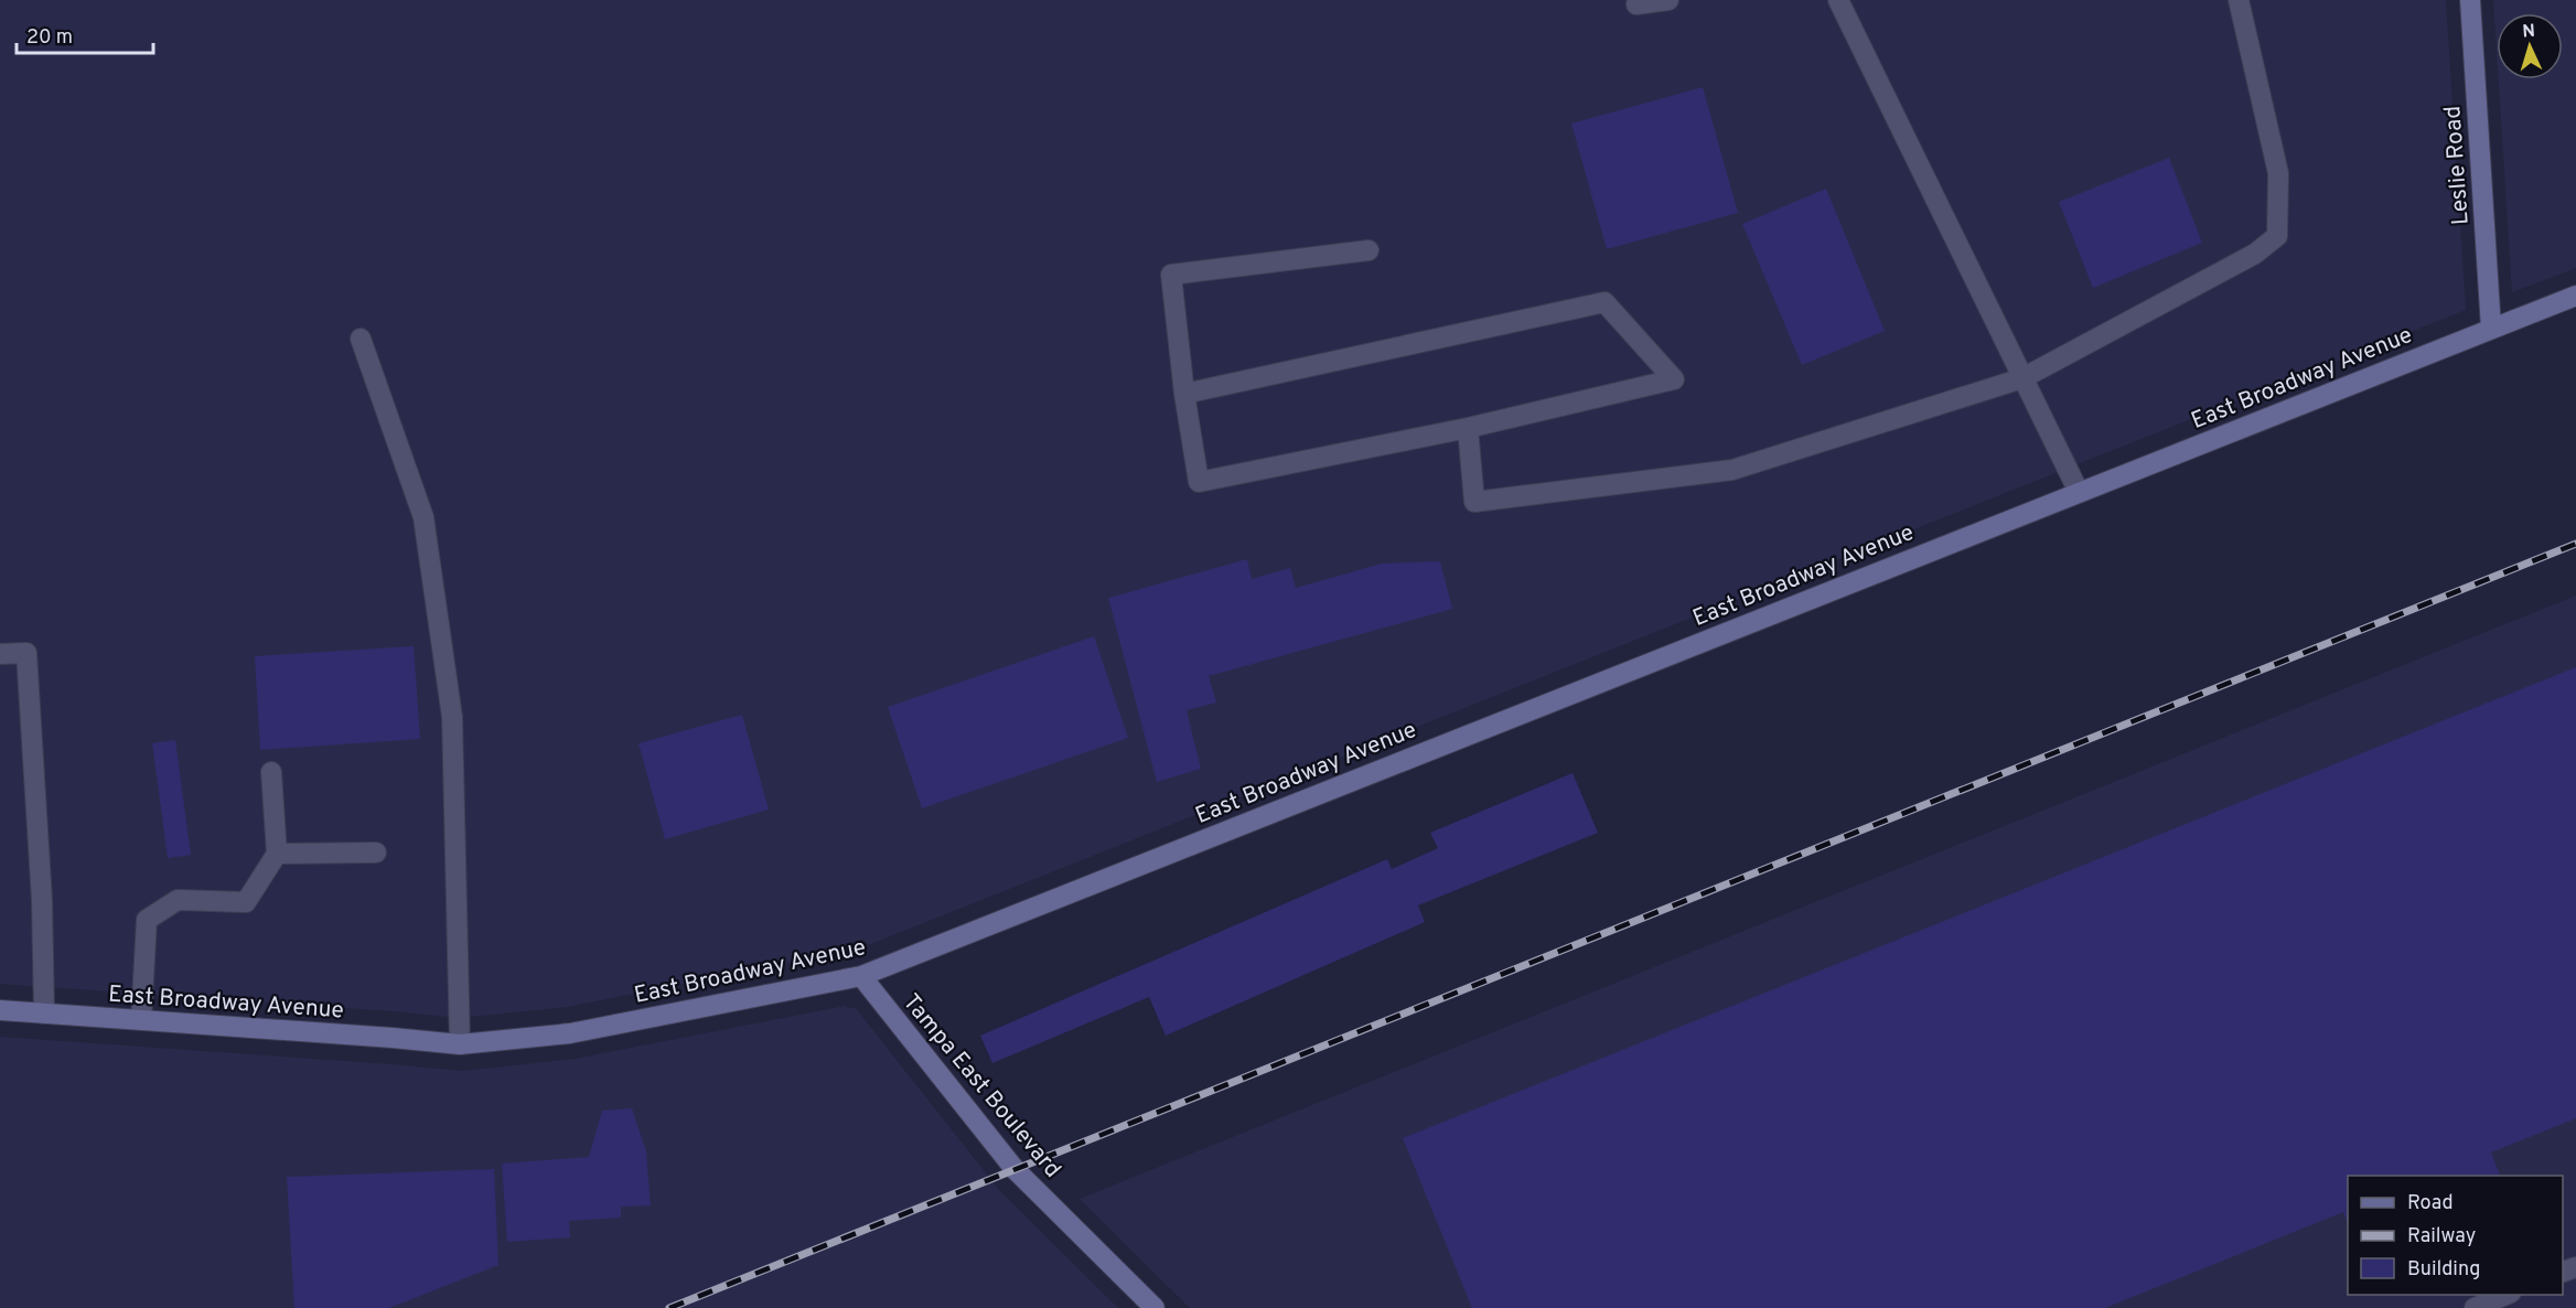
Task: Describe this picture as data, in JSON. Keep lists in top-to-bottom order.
{
  "streets": {
    "main road": ["Leslie Road", "East Broadway Avenue", "Tampa East Boulevard"]
  },
  "crossings": [
    ["Leslie Road", "East Broadway Avenue"],
    ["East Broadway Avenue", "Tampa East Boulevard"]
  ],
  "legend": ["Road", "Railway", "Building"],
  "scale_bar": "20 m",
  "north": "top"
}
